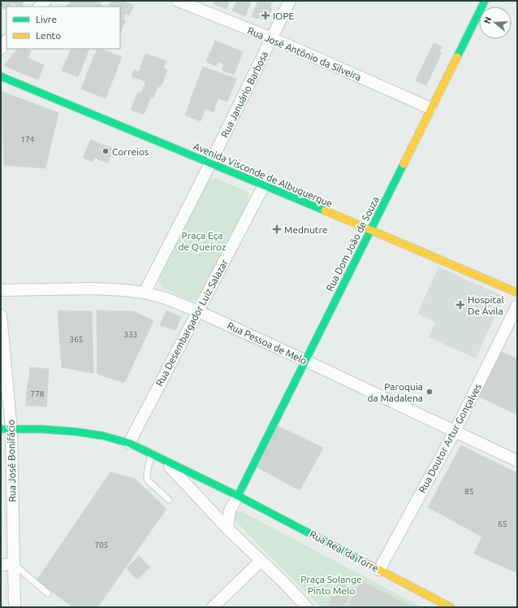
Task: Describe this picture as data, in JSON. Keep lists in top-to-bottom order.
{
  "streets": {
    "main road": ["Avenida Visconde de Albuquerque", "Rua Dom João de Souza", "Rua Real da Torre"],
    "street": [
      "Rua José Antônio da Silveira",
      "Rua Januário Barbosa",
      "Rua Desembargador Luiz Salazar",
      "Rua Pessoa de Melo",
      "Rua Doutor Artur Gonçalves",
      "Rua José Bonifácio"
    ]
  },
  "crossings": [
    ["Rua José Antônio da Silveira", "Rua Januário Barbosa"],
    ["Rua José Antônio da Silveira", "Rua Dom João de Souza"],
    ["Rua Januário Barbosa", "Avenida Visconde de Albuquerque"],
    ["Rua Januário Barbosa", "Rua Pessoa de Melo"],
    ["Avenida Visconde de Albuquerque", "Rua Dom João de Souza"],
    ["Avenida Visconde de Albuquerque", "Rua Desembargador Luiz Salazar"],
    ["Rua Dom João de Souza", "Rua Pessoa de Melo"],
    ["Rua Dom João de Souza", "Rua Real da Torre"],
    ["Rua Desembargador Luiz Salazar", "Rua Pessoa de Melo"],
    ["Rua Desembargador Luiz Salazar", "Rua Real da Torre"],
    ["Rua Pessoa de Melo", "Rua Doutor Artur Gonçalves"],
    ["Rua Doutor Artur Gonçalves", "Rua Real da Torre"],
    ["Rua José Bonifácio", "Rua Real da Torre"]
  ],
  "parks": ["Praça Eça de Queiroz", "Praça Solange Pinto Melo"],
  "places": {
    "health": ["IOPE", "Mednutre", "Hospital De Ávila"],
    "other": ["Correios", "Paroquia da Madalena"]
  },
  "house_numbers": [
    "174",
    "333",
    "365",
    "778",
    "85",
    "65",
    "705"
  ],
  "legend": ["Livre", "Lento"],
  "north": "left"
}
